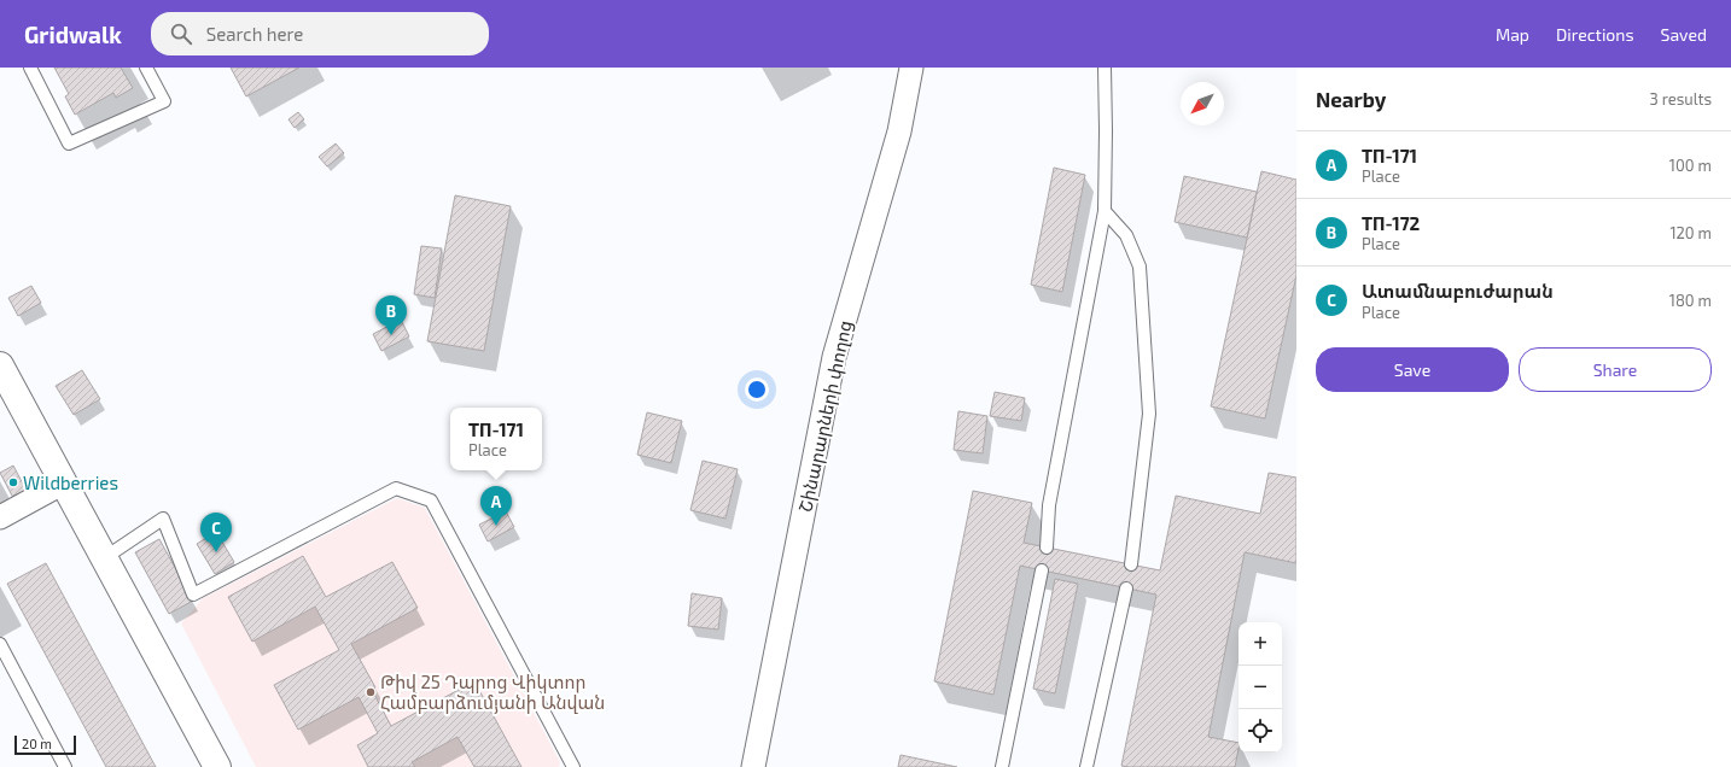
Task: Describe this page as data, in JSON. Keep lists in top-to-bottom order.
{
  "streets": {
    "street": ["Շինարարների փողոց"]
  },
  "places": ["Wildberries", "Թիվ 25 Դպրոց Վիկտոր Համբարձումյանի Անվան"],
  "scale_bar": "20 m",
  "north": "bottom left",
  "page": {
    "header": "Gridwalk",
    "search": "Search here",
    "nav": ["Map", "Directions", "Saved"],
    "heading": ["Nearby", "3 results"],
    "list": [
      {
        "mark": "A",
        "name": "ТП-171",
        "note": "Place",
        "value": "100 m"
      },
      {
        "mark": "B",
        "name": "ТП-172",
        "note": "Place",
        "value": "120 m"
      },
      {
        "mark": "C",
        "name": "Ատամնաբուժարան",
        "note": "Place",
        "value": "180 m"
      }
    ],
    "pins": ["B", "A", "C"],
    "buttons": ["Save", "Share"],
    "popup": ["ТП-171", "Place"],
    "map_buttons": ["+", "−"],
    "scale": "20 m"
  }
}
